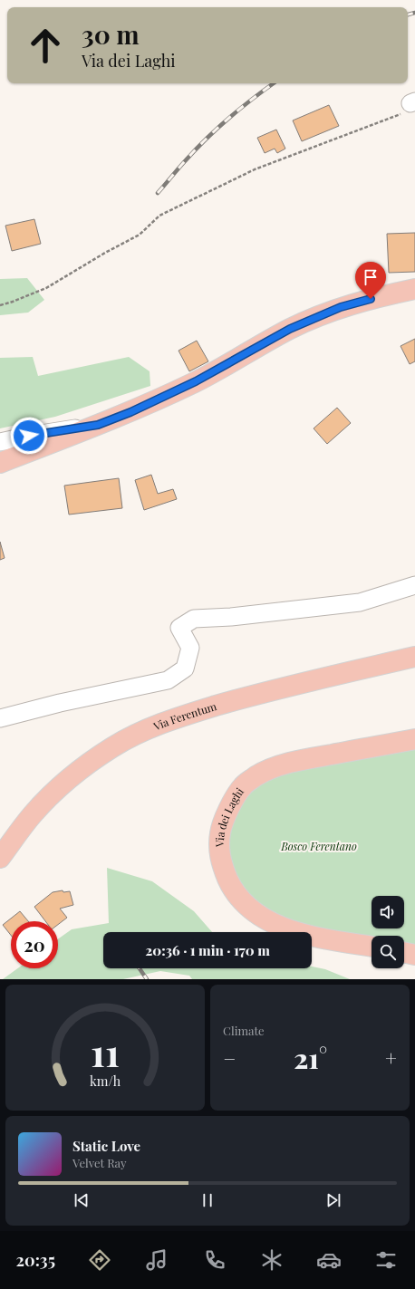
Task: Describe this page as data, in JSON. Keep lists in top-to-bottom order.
{
  "streets": {
    "main road": ["Via Ferentum", "Via dei Laghi"]
  },
  "parks": ["Bosco Ferentano"],
  "page": {
    "turn": ["30 m", "Via dei Laghi"],
    "limit": "20",
    "trip": "20:36 · 1 min · 170 m",
    "tile": "Climate",
    "heat": ["−", "21°", "+"],
    "song": ["Static Love", "Velvet Ray"],
    "tabs": "20:35",
    "gauge": ["11", "km/h"]
  }
}
